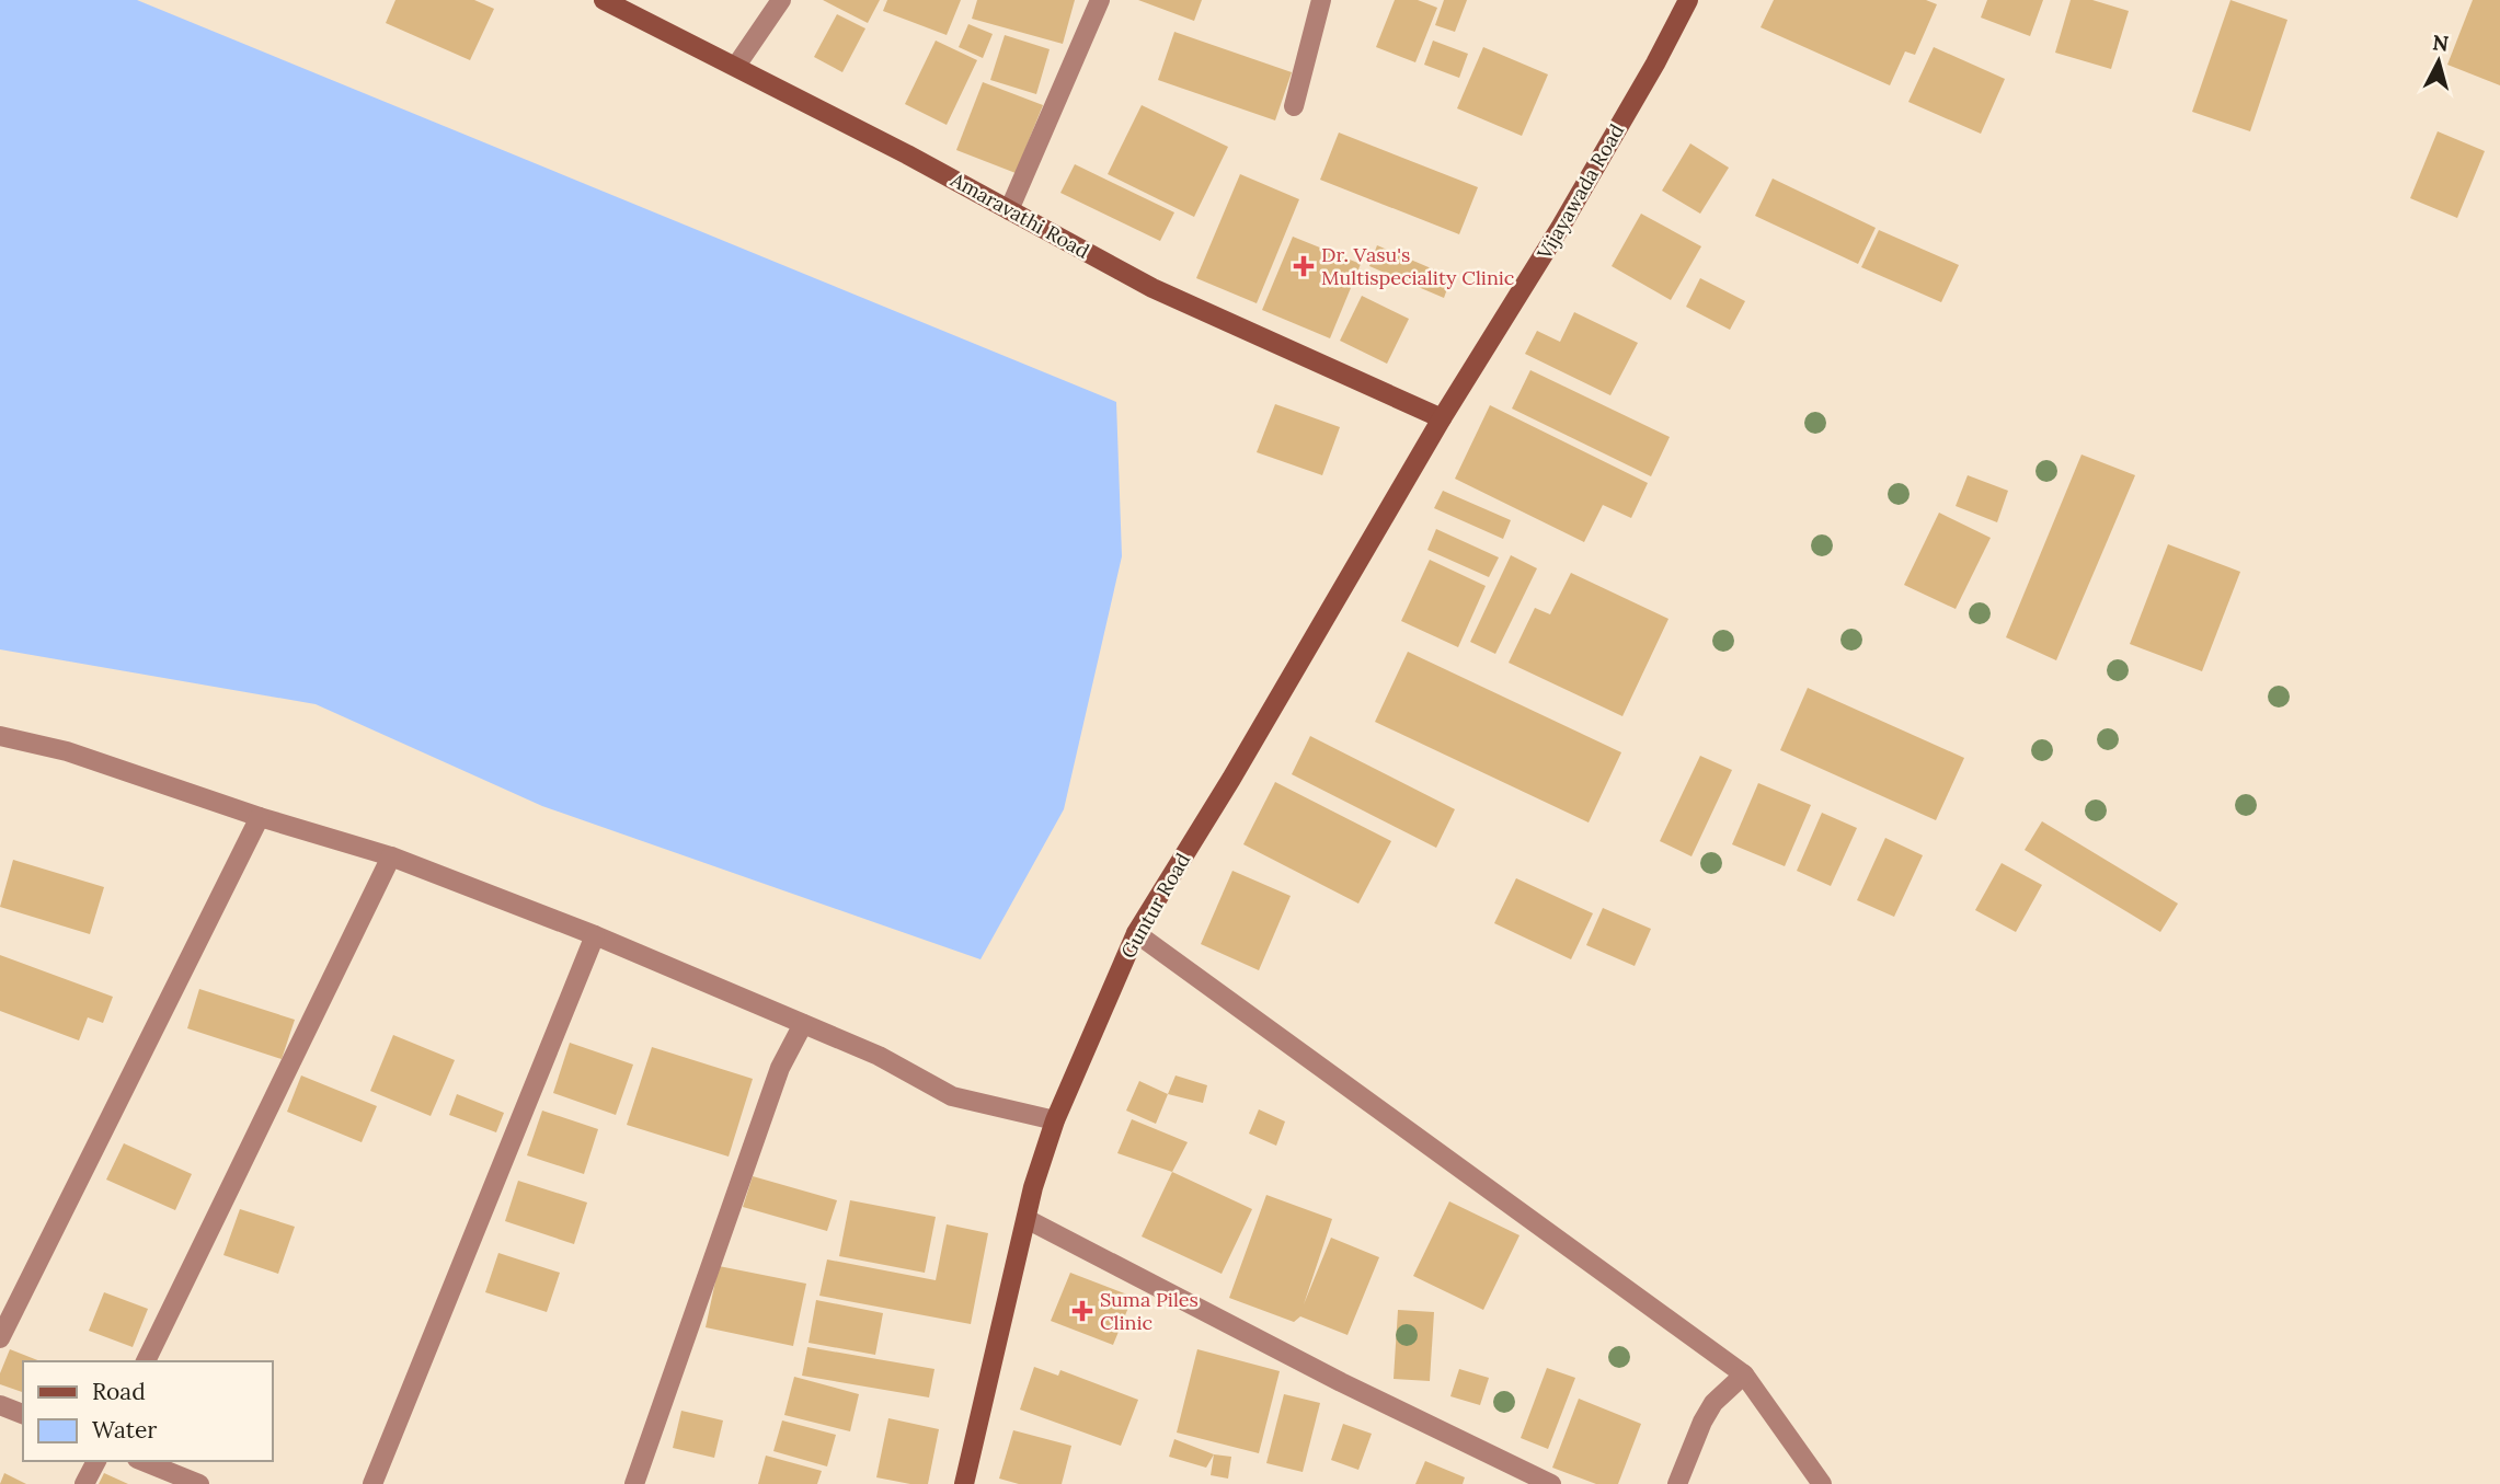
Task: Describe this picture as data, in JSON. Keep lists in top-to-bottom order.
{
  "streets": {
    "main road": ["Vijayawada Road", "Amaravathi Road", "Guntur Road"]
  },
  "crossings": [
    ["Vijayawada Road", "Amaravathi Road"],
    ["Vijayawada Road", "Guntur Road"],
    ["Amaravathi Road", "Guntur Road"]
  ],
  "places": {
    "health": ["Dr. Vasu's Multispeciality Clinic", "Suma Piles Clinic"]
  },
  "legend": ["Road", "Water"],
  "north": "top"
}
